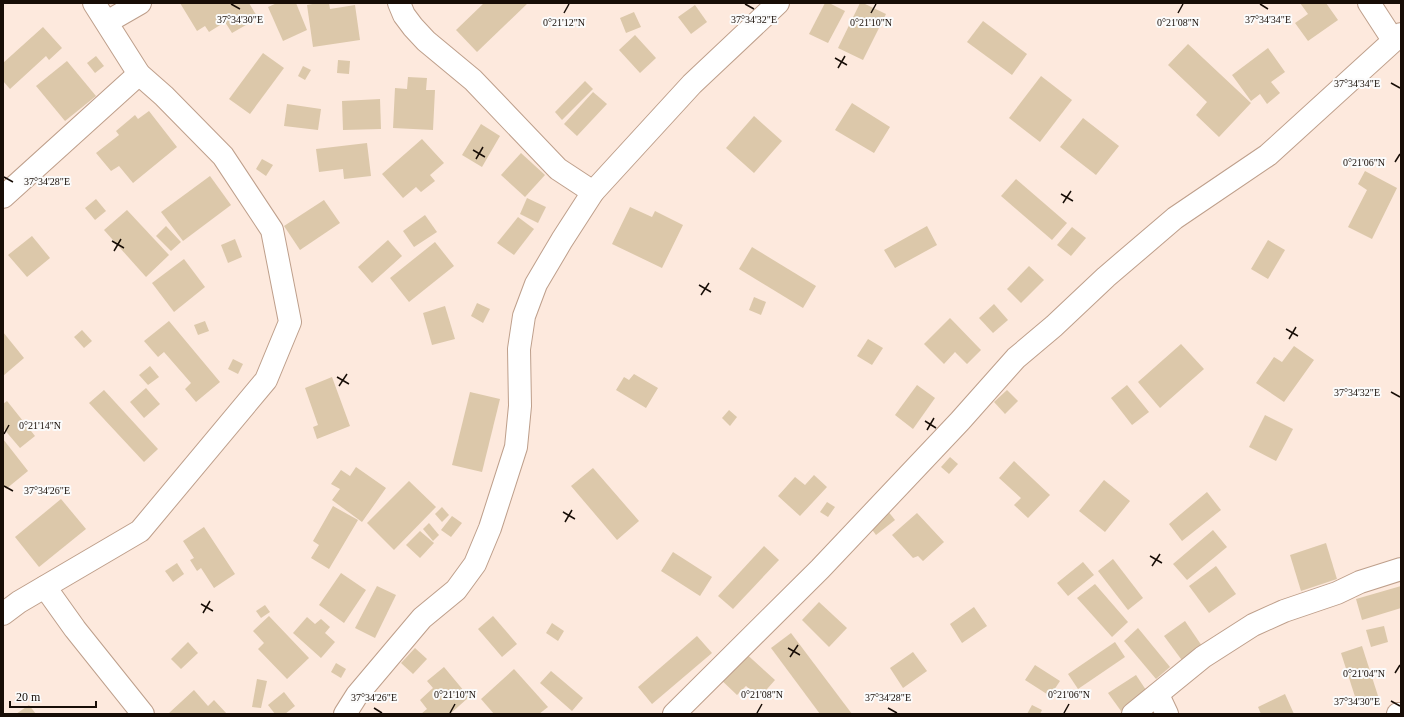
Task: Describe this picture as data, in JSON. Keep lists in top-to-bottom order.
{
  "scale_bar": "20 m",
  "coordinates": [
    "37°34'30\"E",
    "37°34'32\"E",
    "37°34'34\"E",
    "0°21'12\"N",
    "0°21'10\"N",
    "0°21'08\"N",
    "0°21'06\"N",
    "37°34'28\"E",
    "0°21'14\"N",
    "37°34'26\"E",
    "0°21'04\"N"
  ]
}
